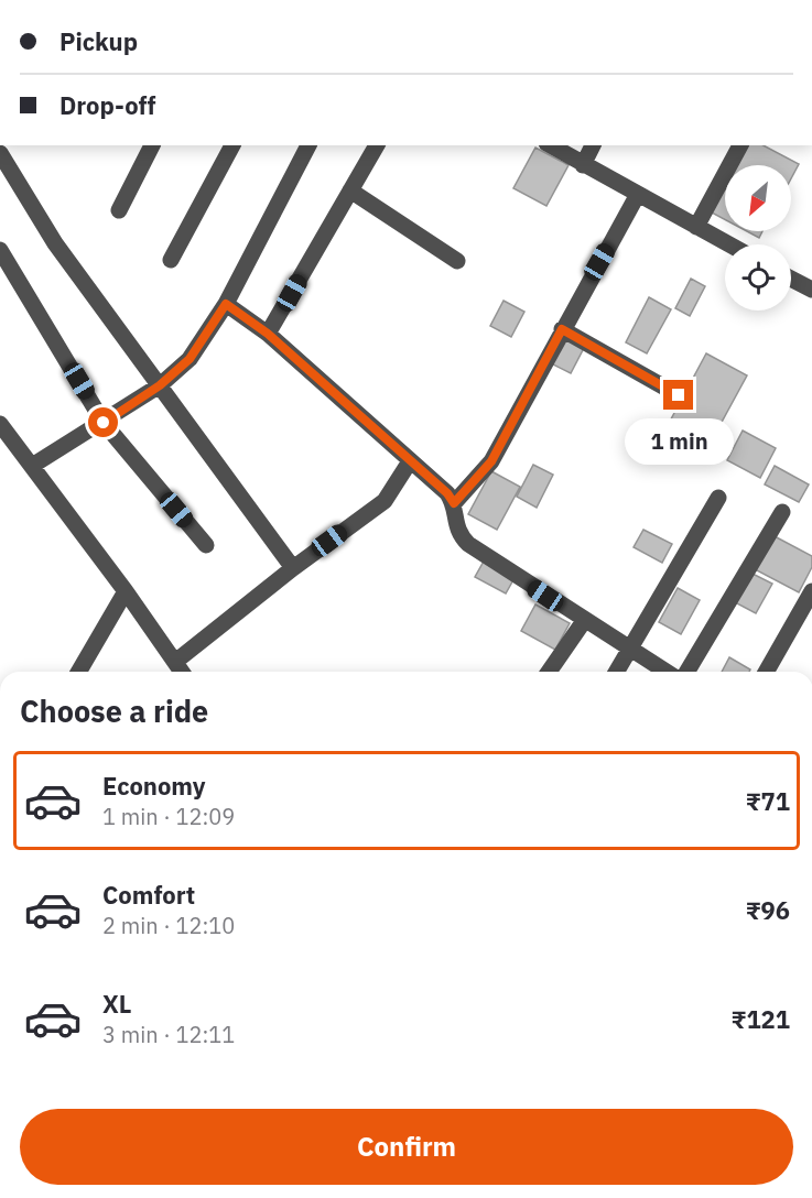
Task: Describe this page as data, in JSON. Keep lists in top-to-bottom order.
{
  "north": "bottom left",
  "page": {
    "banner": ["Pickup", "Drop-off"],
    "bubble": "1 min",
    "heading": "Choose a ride",
    "list": [
      {
        "name": "Economy",
        "note": "1 min · 12:09",
        "value": "₹71"
      },
      {
        "name": "Comfort",
        "note": "2 min · 12:10",
        "value": "₹96"
      },
      {
        "name": "XL",
        "note": "3 min · 12:11",
        "value": "₹121"
      }
    ],
    "buttons": "Confirm"
  }
}
